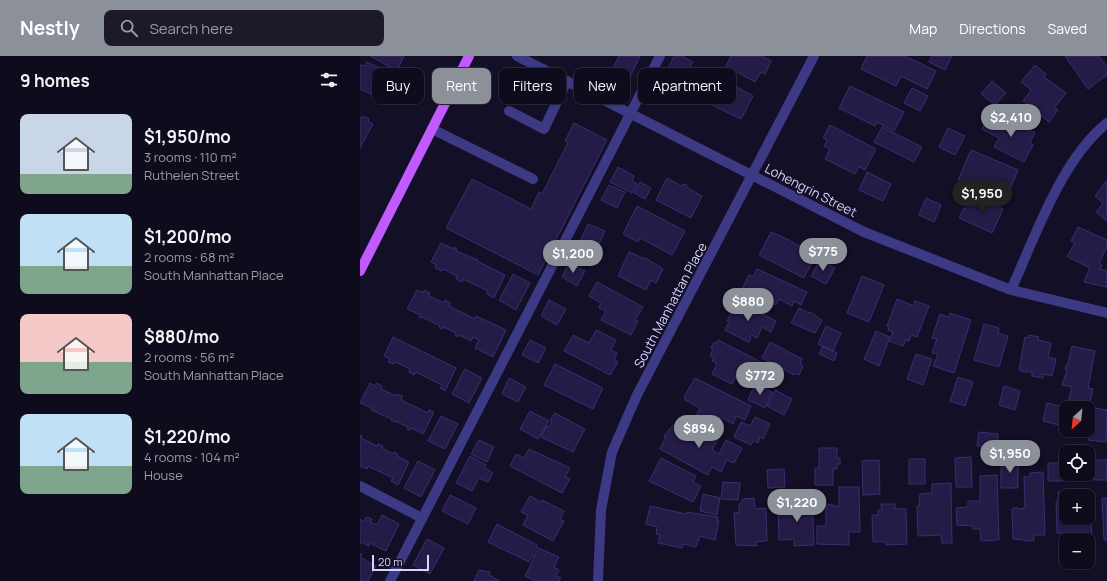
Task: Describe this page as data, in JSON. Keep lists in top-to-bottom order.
{
  "streets": {
    "street": ["Lohengrin Street", "South Manhattan Place"]
  },
  "crossings": [
    ["Lohengrin Street", "South Manhattan Place"]
  ],
  "scale_bar": "20 m",
  "north": "bottom left",
  "page": {
    "header": "Nestly",
    "search": "Search here",
    "nav": ["Map", "Directions", "Saved"],
    "heading": "9 homes",
    "chip": [
      "Buy",
      "Rent",
      "Filters",
      "New",
      "Apartment"
    ],
    "list": [
      {
        "name": "$1,950/mo",
        "note": "3 rooms · 110 m² · Ruthelen Street"
      },
      {
        "name": "$1,200/mo",
        "note": "2 rooms · 68 m² · South Manhattan Place"
      },
      {
        "name": "$880/mo",
        "note": "2 rooms · 56 m² · South Manhattan Place"
      },
      {
        "name": "$1,220/mo",
        "note": "4 rooms · 104 m² · House"
      }
    ],
    "price": [
      "$2,410",
      "$1,950",
      "$775",
      "$1,200",
      "$880",
      "$772",
      "$894",
      "$1,950",
      "$1,220"
    ],
    "map_buttons": ["+", "−"],
    "scale": "20 m"
  }
}
